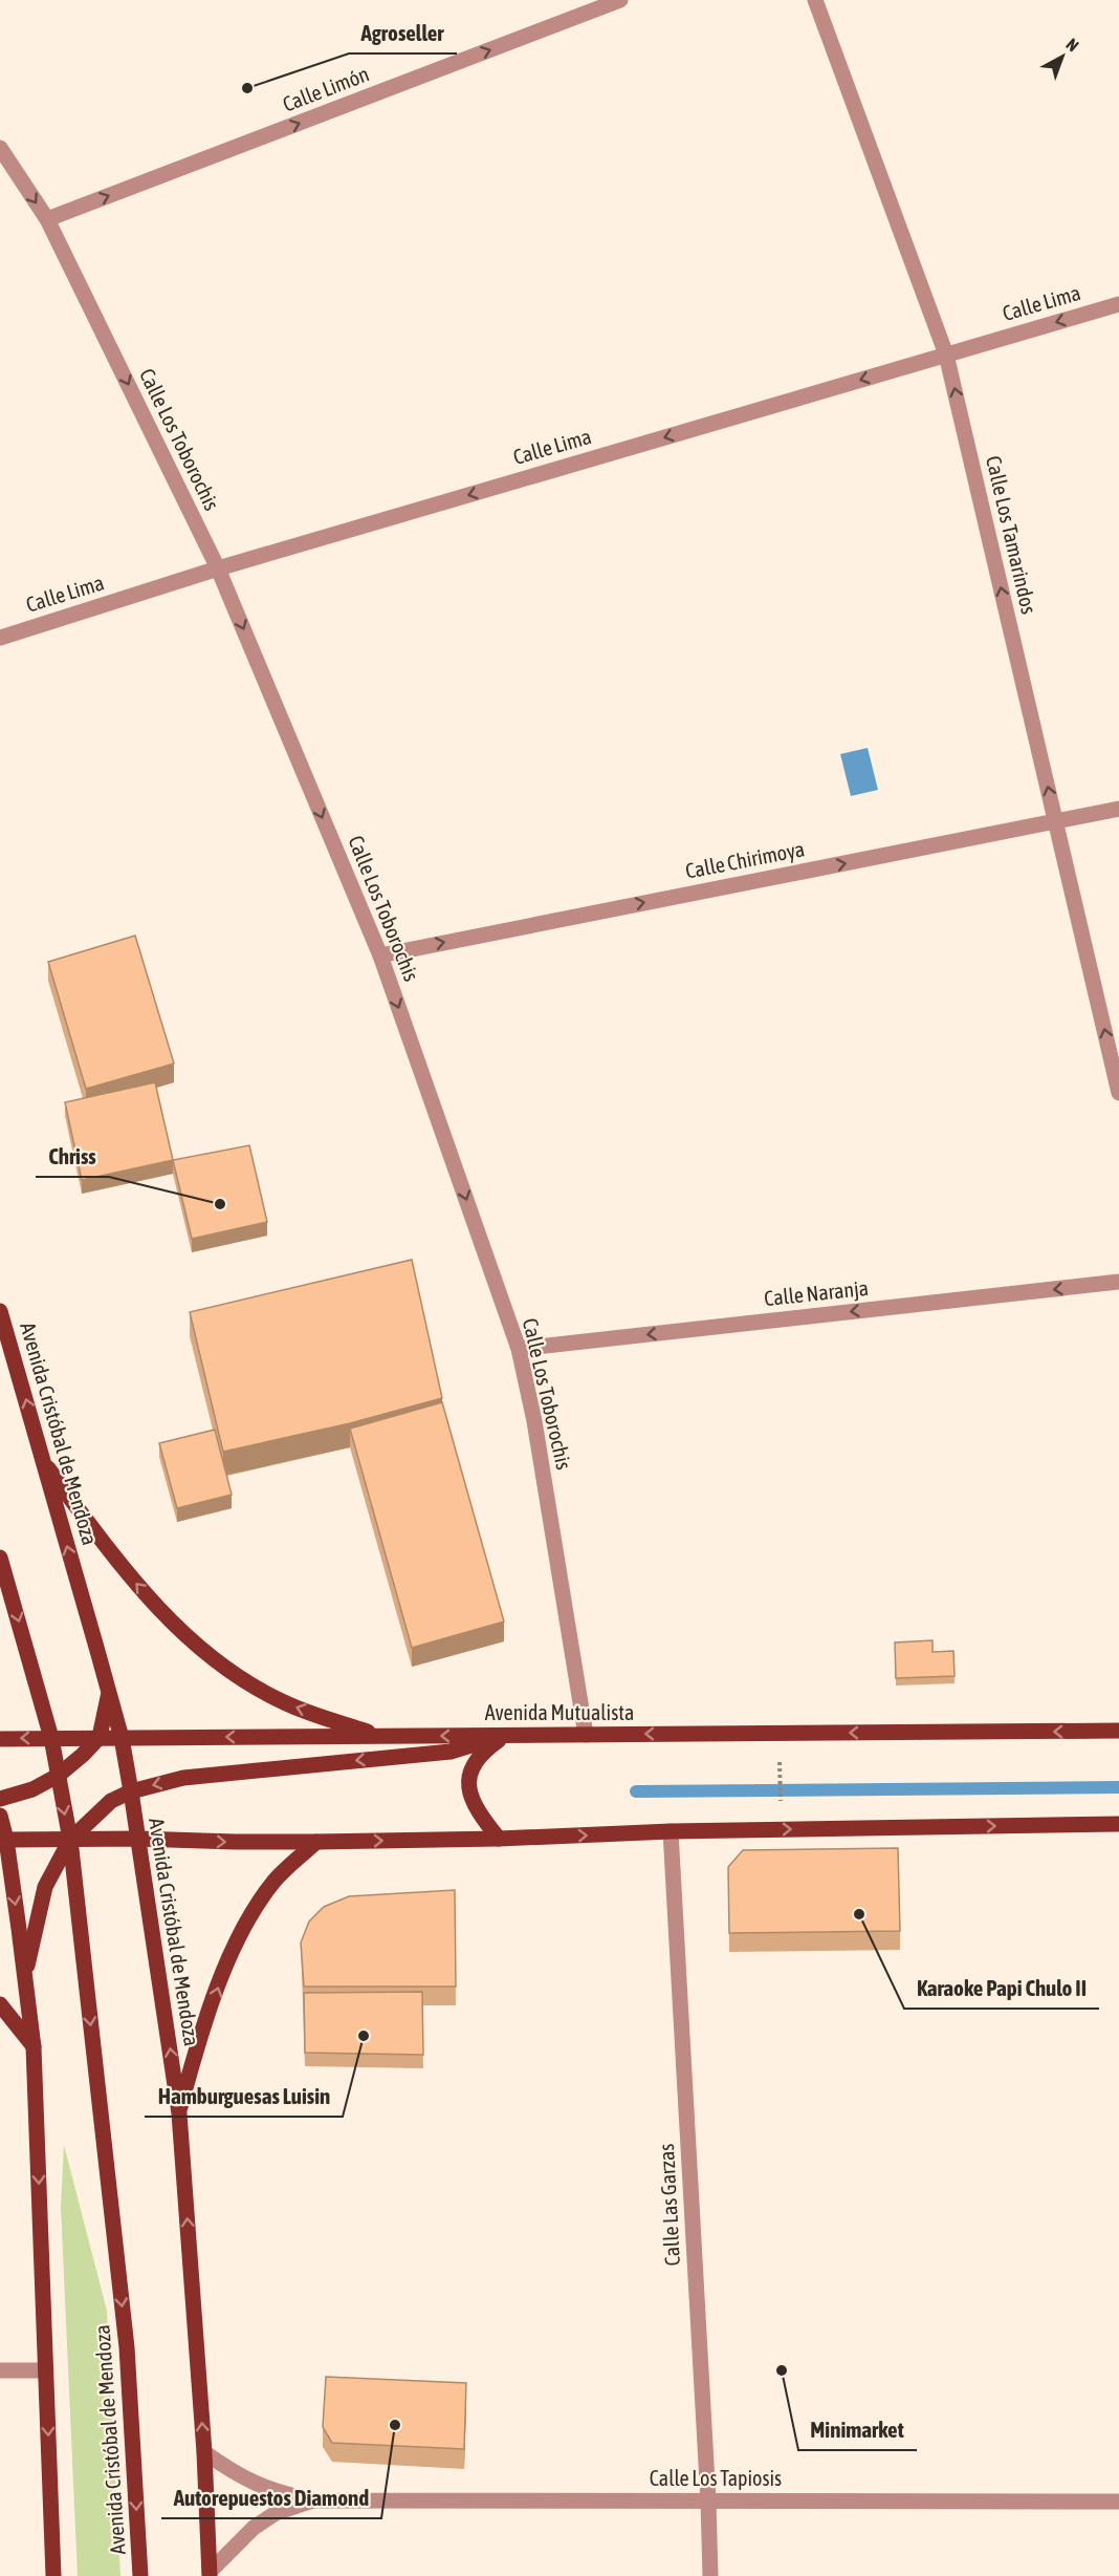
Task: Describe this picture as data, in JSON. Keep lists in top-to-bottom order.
{
  "streets": {
    "main road": ["Avenida Cristóbal de Mendoza", "Avenida Mutualista"],
    "street": [
      "Calle Limón",
      "Calle Lima",
      "Calle Los Toborochis",
      "Calle Los Tamarindos",
      "Calle Chirimoya",
      "Calle Naranja",
      "Calle Las Garzas",
      "Calle Los Tapiosis"
    ]
  },
  "crossings": [
    ["Calle Limón", "Calle Los Toborochis"],
    ["Calle Lima", "Calle Los Toborochis"],
    ["Calle Lima", "Calle Los Tamarindos"],
    ["Calle Los Toborochis", "Calle Chirimoya"],
    ["Calle Los Toborochis", "Calle Naranja"],
    ["Calle Los Toborochis", "Avenida Mutualista"],
    ["Calle Los Tamarindos", "Calle Chirimoya"],
    ["Avenida Cristóbal de Mendoza", "Avenida Mutualista"],
    ["Avenida Cristóbal de Mendoza", "Calle Los Tapiosis"],
    ["Calle Las Garzas", "Calle Los Tapiosis"]
  ],
  "one_way": [
    "Calle Limón",
    "Calle Lima",
    "Calle Los Toborochis",
    "Calle Los Tamarindos",
    "Calle Chirimoya",
    "Calle Naranja"
  ],
  "places": [
    "Agroseller",
    "Chriss",
    "Karaoke Papi Chulo II",
    "Hamburguesas Luisin",
    "Minimarket",
    "Autorepuestos Diamond"
  ],
  "north": "top right"
}
